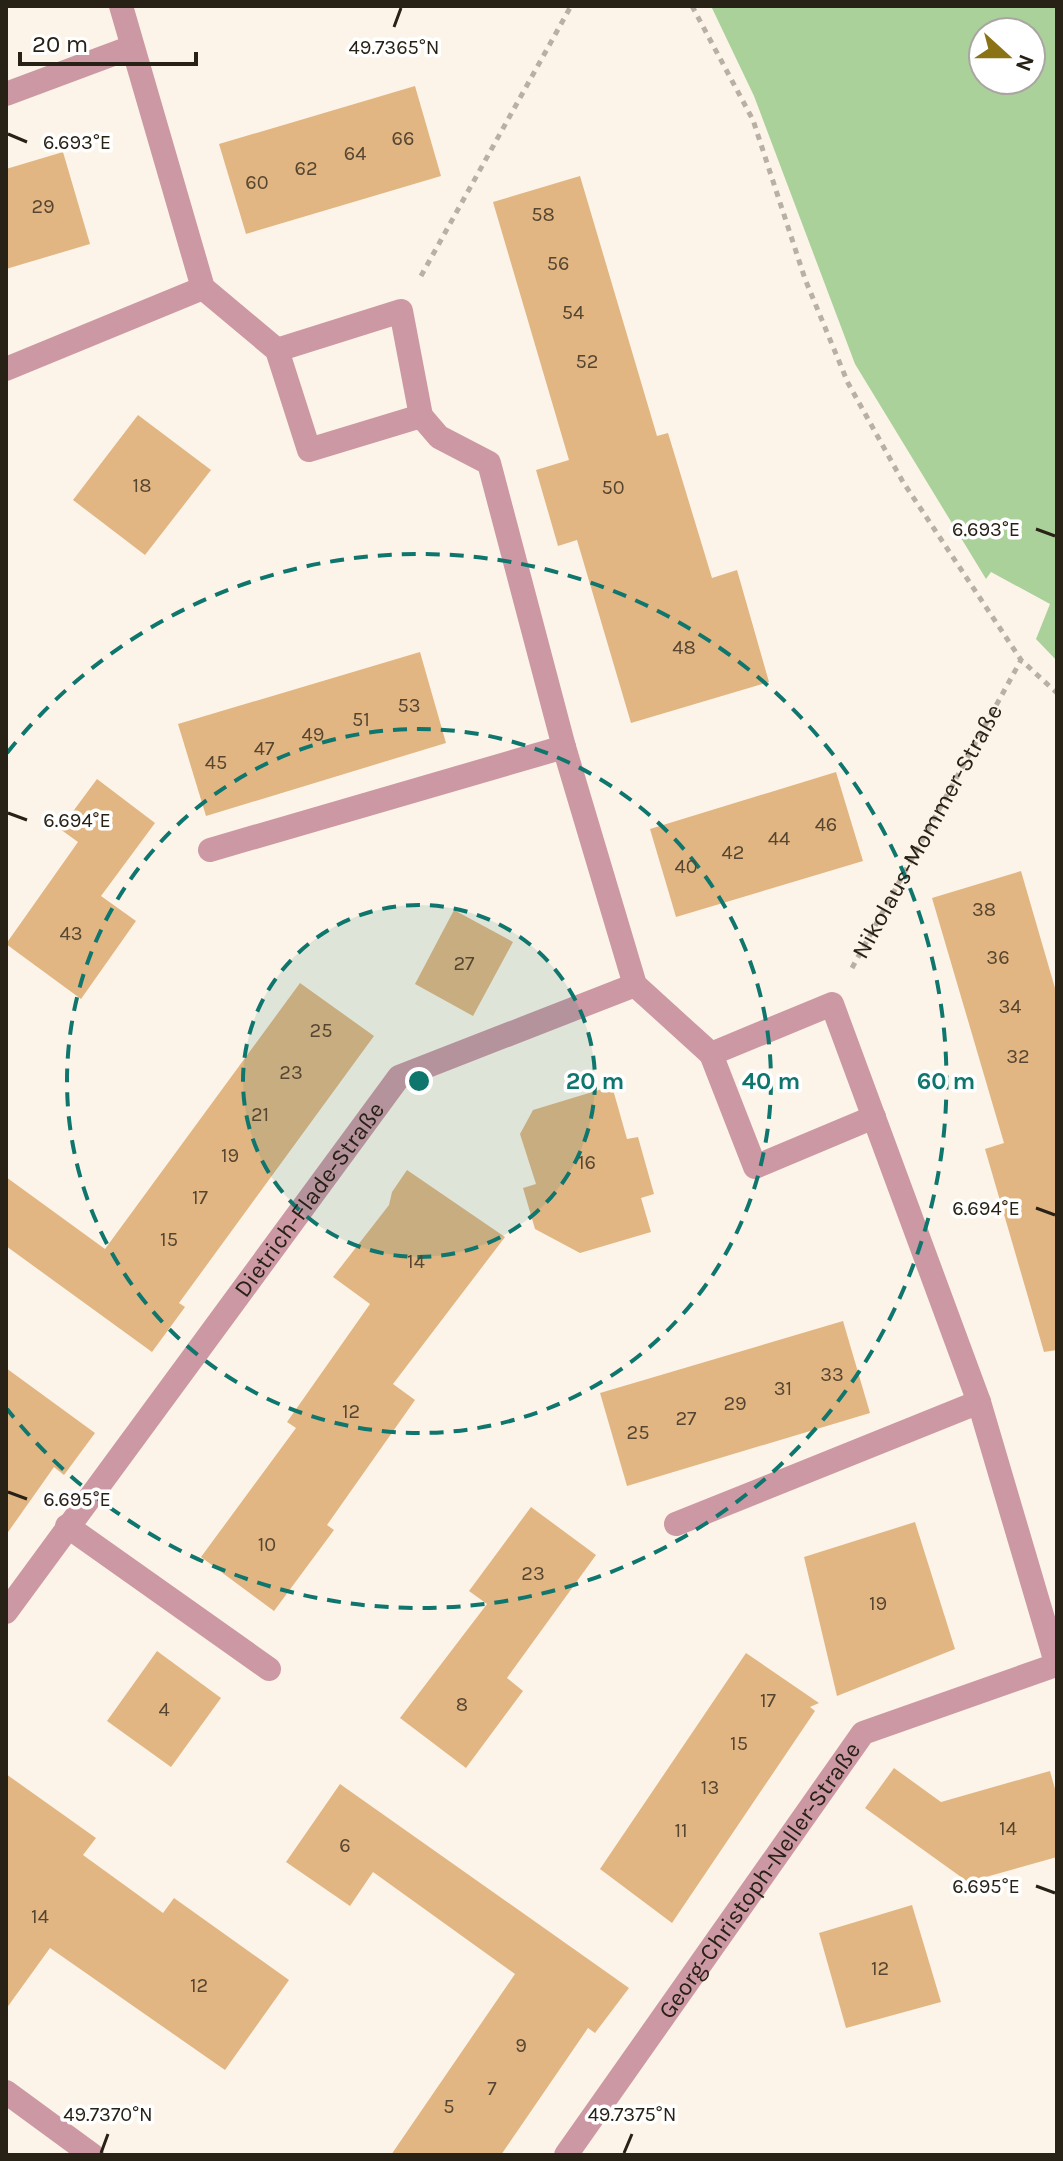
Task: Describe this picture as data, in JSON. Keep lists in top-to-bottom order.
{
  "streets": {
    "street": ["Dietrich-Flade-Straße", "Georg-Christoph-Neller-Straße"],
    "path": ["Nikolaus-Mommer-Straße"]
  },
  "house_numbers": [
    "66",
    "64",
    "62",
    "60",
    "29",
    "58",
    "56",
    "54",
    "52",
    "18",
    "50",
    "48",
    "53",
    "51",
    "49",
    "47",
    "45",
    "46",
    "44",
    "42",
    "40",
    "38",
    "43",
    "36",
    "27",
    "34",
    "25",
    "32",
    "23",
    "21",
    "19",
    "16",
    "17",
    "15",
    "14",
    "33",
    "31",
    "29",
    "12",
    "27",
    "25",
    "10",
    "23",
    "19",
    "17",
    "8",
    "4",
    "15",
    "13",
    "14",
    "11",
    "6",
    "14",
    "12",
    "12",
    "9",
    "7",
    "5"
  ],
  "scale_bar": "20 m",
  "north": "right",
  "coordinates": [
    "49.7365°N",
    "6.693°E",
    "6.694°E",
    "6.695°E",
    "49.7370°N",
    "49.7375°N"
  ],
  "rings": ["20 m", "40 m", "60 m"]
}
